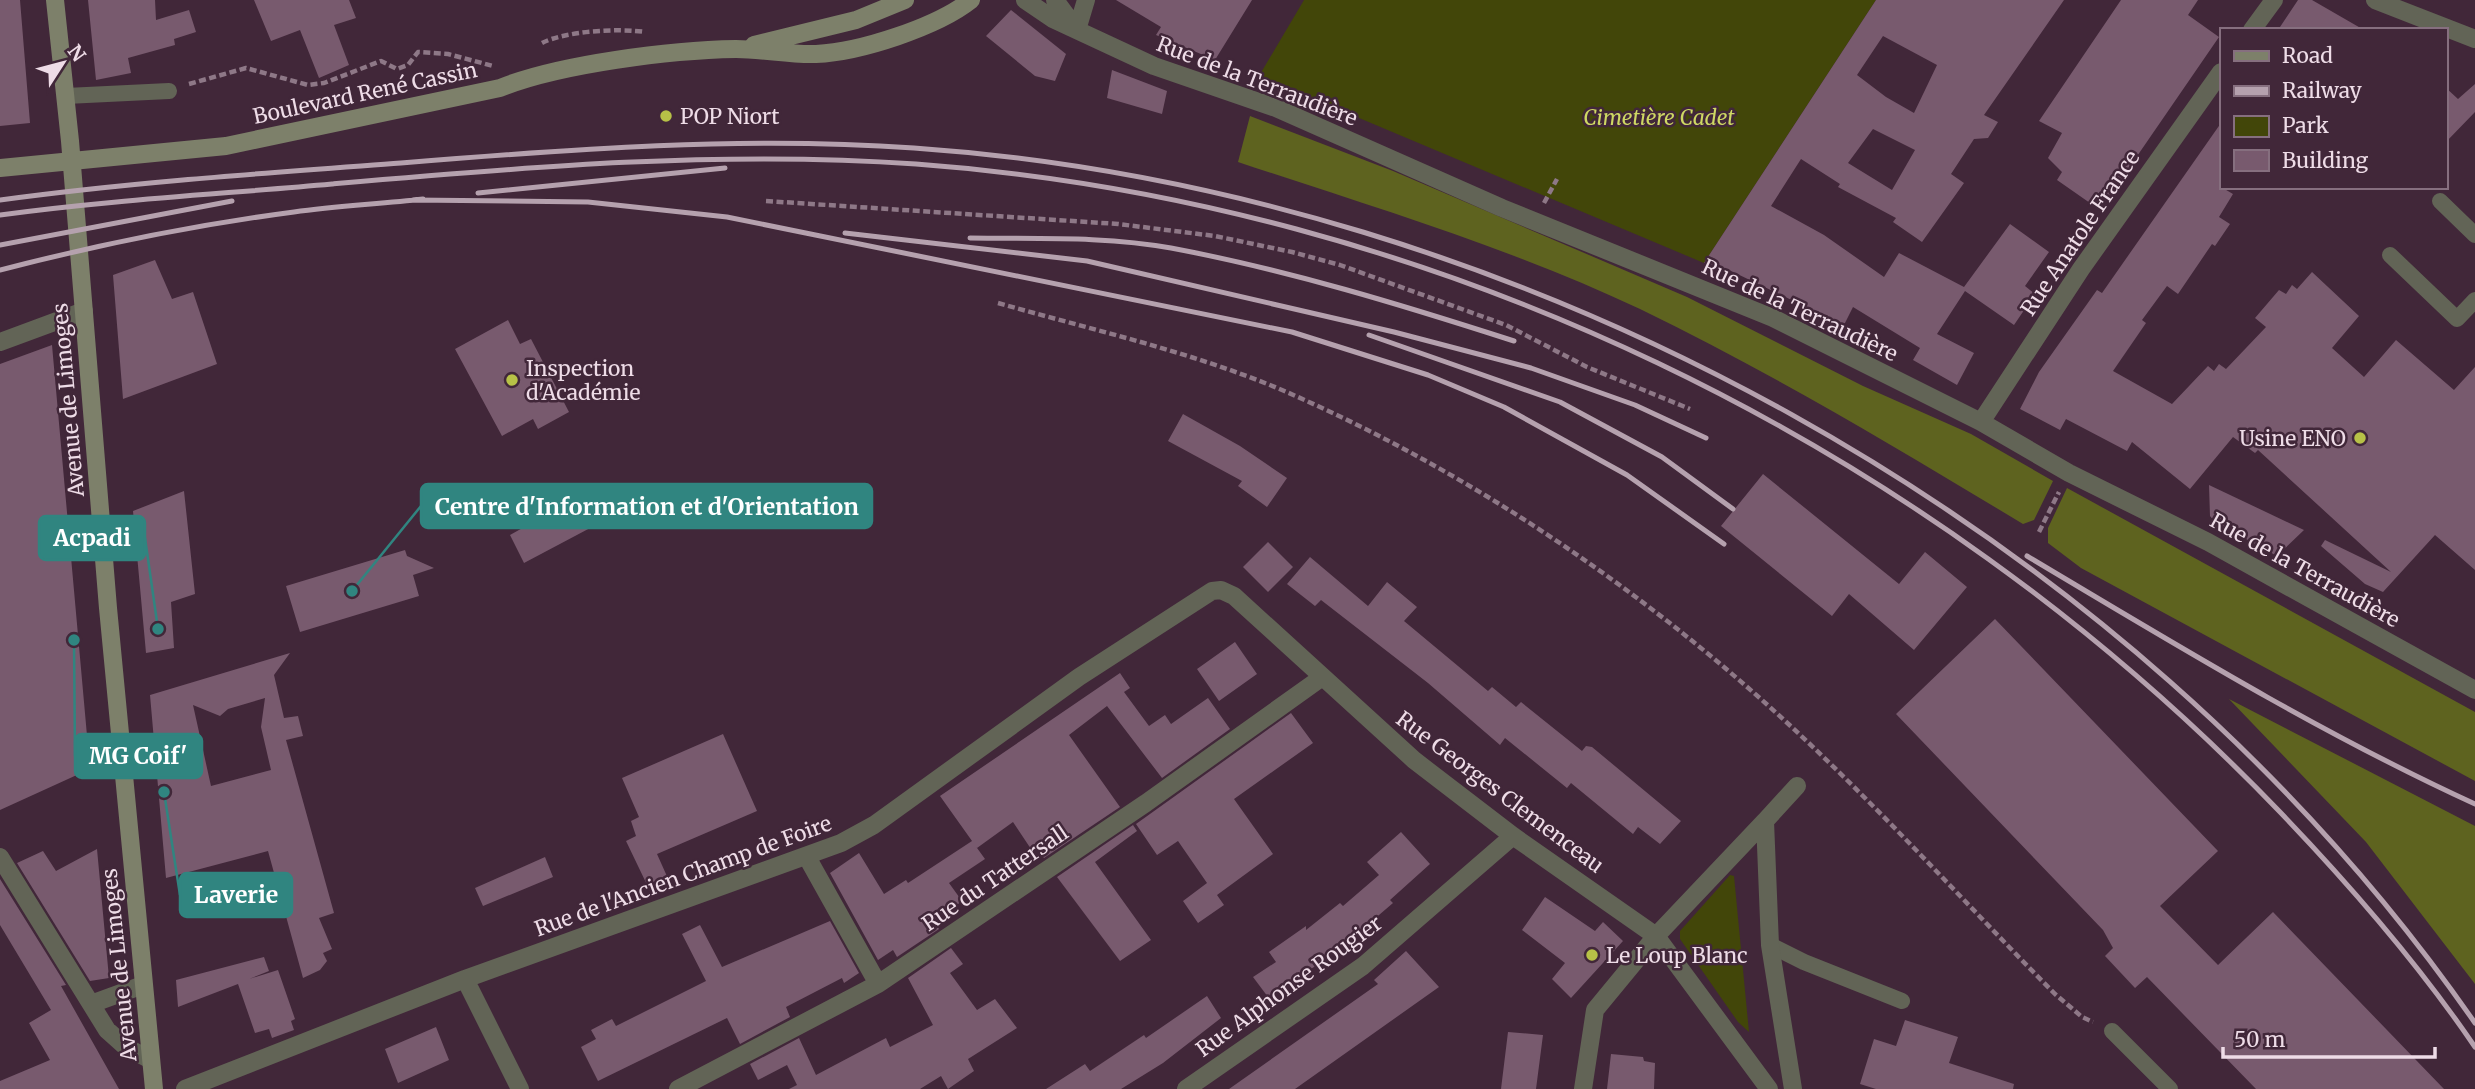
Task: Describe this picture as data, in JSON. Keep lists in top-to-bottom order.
{
  "streets": {
    "main road": ["Boulevard René Cassin", "Avenue de Limoges"],
    "street": [
      "Rue de la Terraudière",
      "Rue Anatole France",
      "Rue Georges Clemenceau",
      "Rue de l'Ancien Champ de Foire",
      "Rue du Tattersall",
      "Rue Alphonse Rougier"
    ]
  },
  "crossings": [
    ["Rue de la Terraudière", "Rue Anatole France"],
    ["Rue Georges Clemenceau", "Rue de l'Ancien Champ de Foire"],
    ["Rue Georges Clemenceau", "Rue du Tattersall"],
    ["Rue Georges Clemenceau", "Rue Alphonse Rougier"],
    ["Rue de l'Ancien Champ de Foire", "Rue du Tattersall"]
  ],
  "parks": ["Cimetière Cadet"],
  "places": [
    "POP Niort",
    "Inspection d'Académie",
    "Usine ENO",
    "Centre d'Information et d'Orientation",
    "Acpadi",
    "MG Coif'",
    "Laverie",
    "Le Loup Blanc"
  ],
  "legend": [
    "Road",
    "Railway",
    "Park",
    "Building"
  ],
  "scale_bar": "50 m",
  "north": "top right"
}
